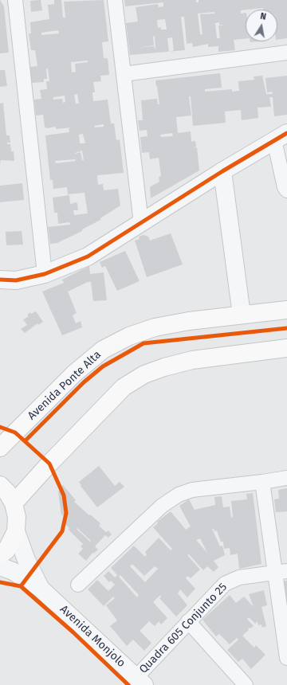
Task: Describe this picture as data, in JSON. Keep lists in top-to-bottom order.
{
  "streets": {
    "main road": ["Avenida Ponte Alta"],
    "street": ["Quadra 605 Conjunto 25", "Avenida Monjolo"]
  },
  "crossings": [
    ["Quadra 605 Conjunto 25", "Avenida Monjolo"]
  ],
  "north": "top"
}
